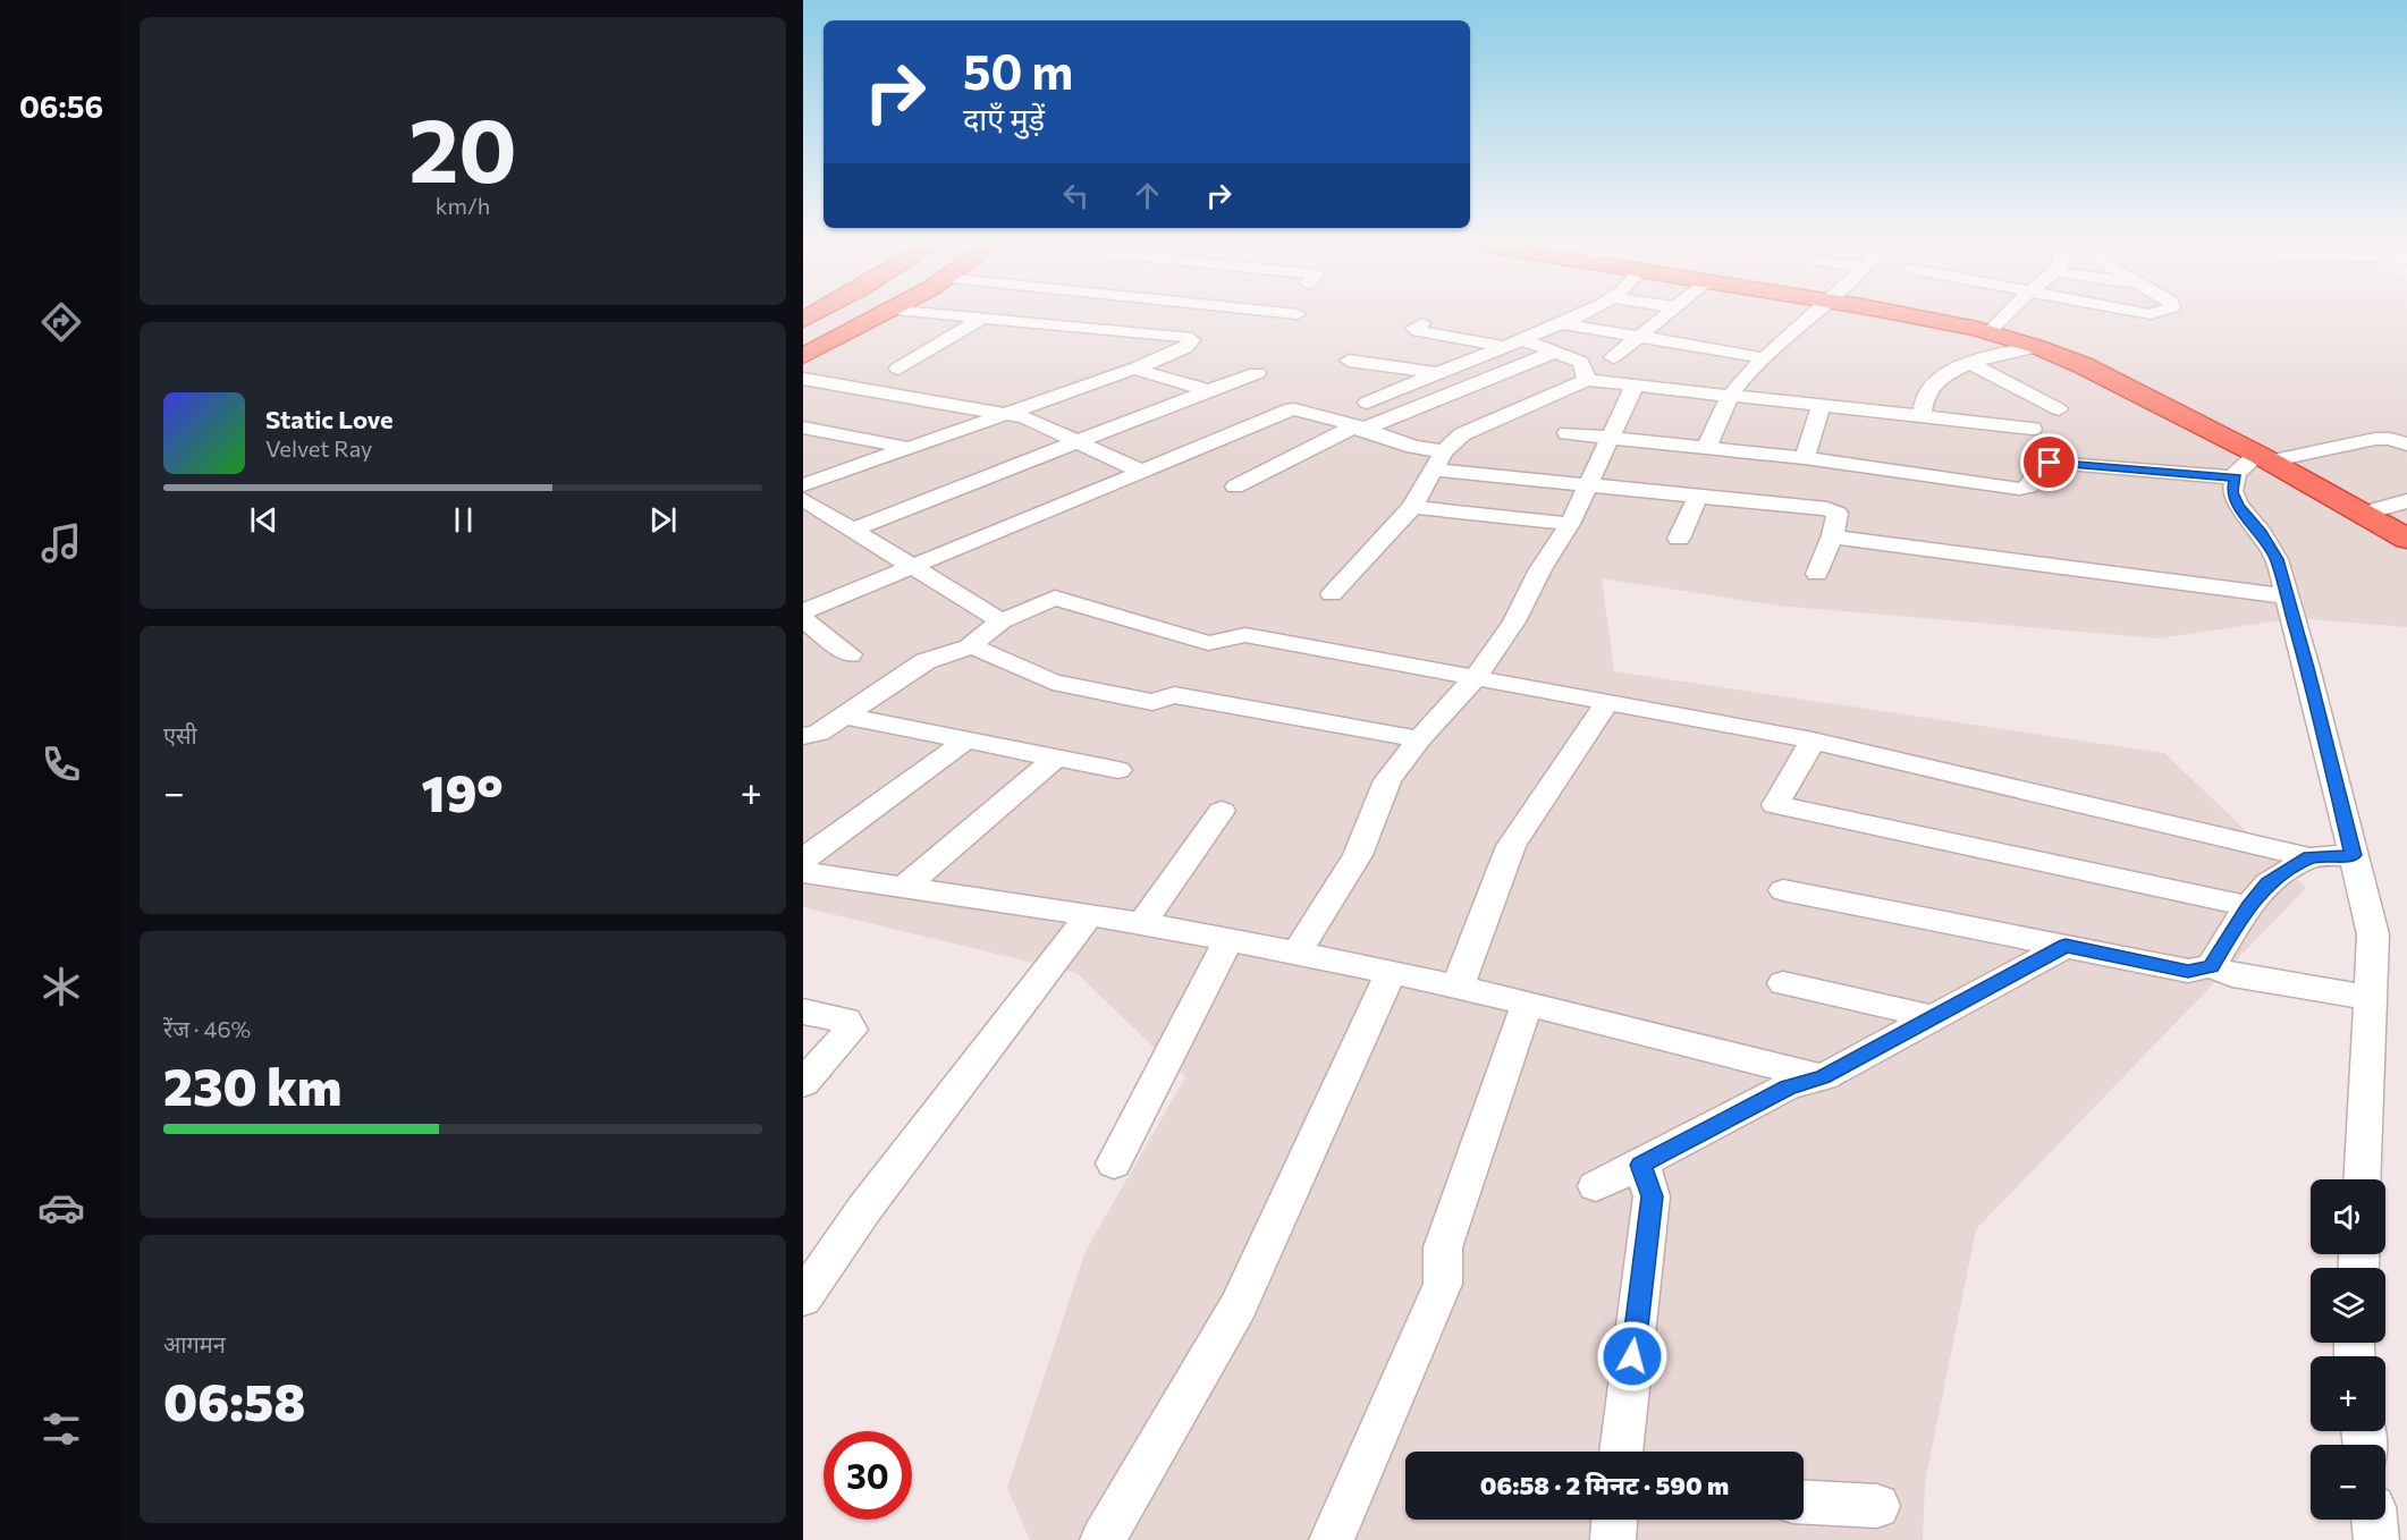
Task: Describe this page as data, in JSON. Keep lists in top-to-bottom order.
{
  "page": {
    "tabs": "06:56",
    "tile": [
      ["20", "km/h"],
      "एसी",
      ["रेंज · 46%", "230 km"],
      ["आगमन", "06:58"]
    ],
    "turn": ["50 m", "दाएँ मुड़ें"],
    "song": ["Static Love", "Velvet Ray"],
    "heat": ["−", "19°", "+"],
    "map_buttons": ["+", "−"],
    "limit": "30",
    "trip": "06:58 · 2 मिनट · 590 m"
  }
}
